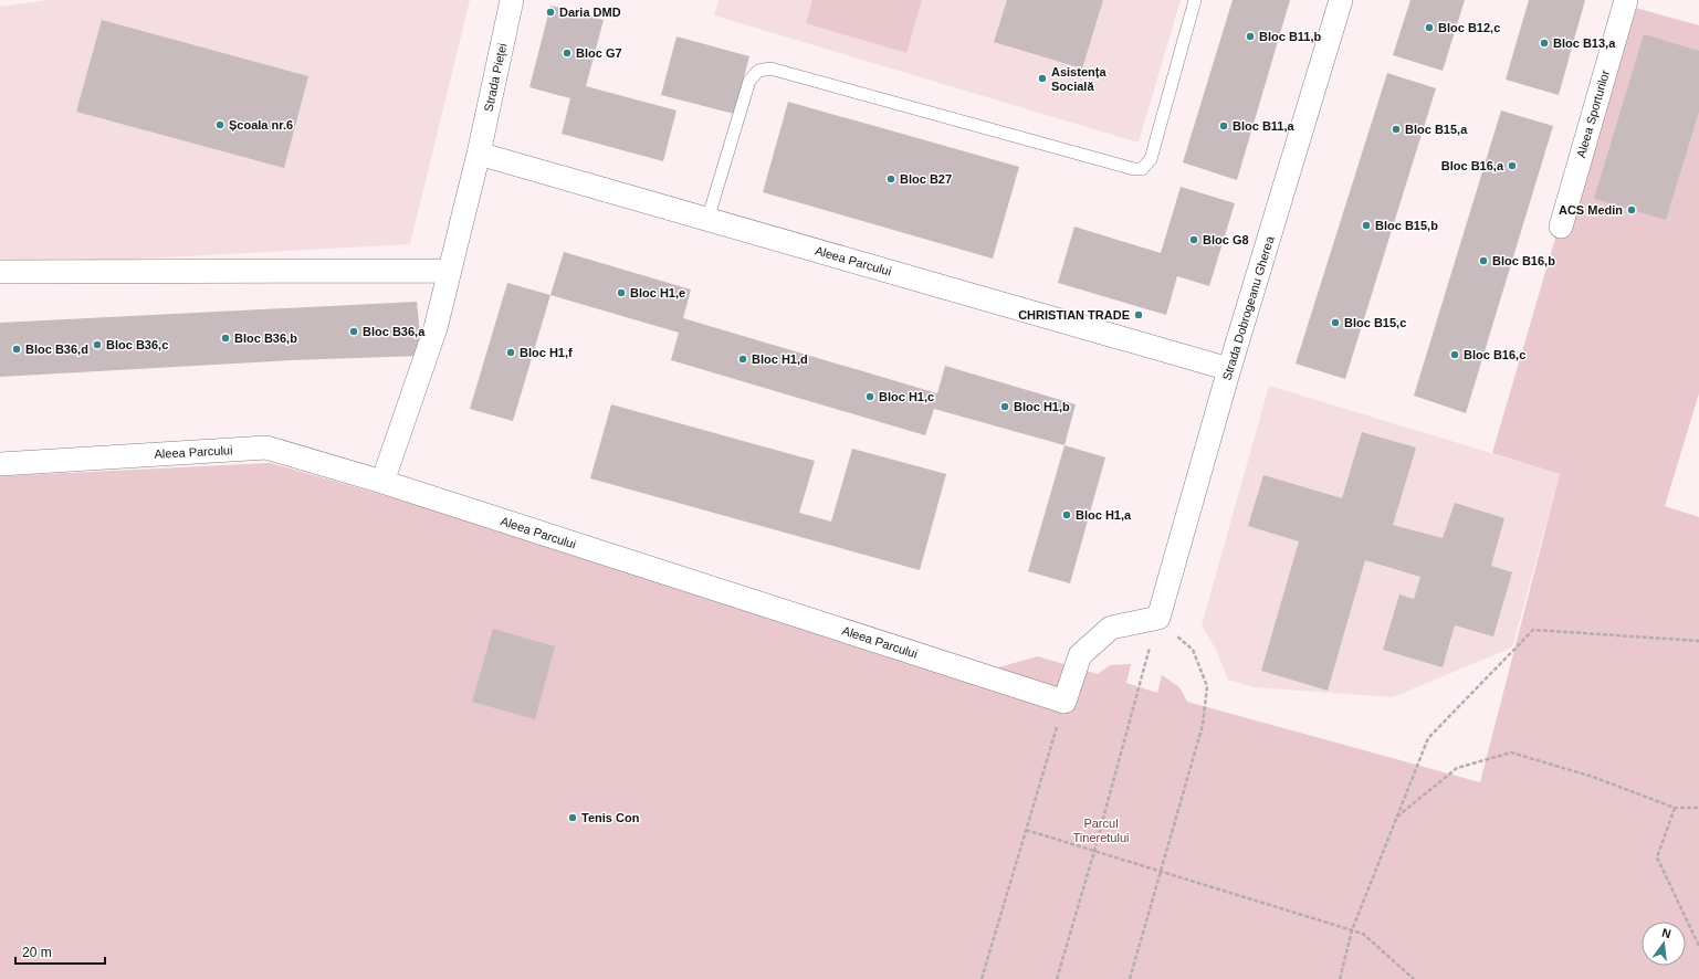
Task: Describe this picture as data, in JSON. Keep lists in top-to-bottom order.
{
  "streets": {
    "street": [
      "Strada Pieței",
      "Aleea Sporturilor",
      "Aleea Parcului",
      "Strada Dobrogeanu Gherea"
    ]
  },
  "crossings": [
    ["Strada Pieței", "Aleea Parcului"],
    ["Aleea Parcului", "Strada Dobrogeanu Gherea"]
  ],
  "parks": ["Parcul Tineretului"],
  "places": [
    "Daria DMD",
    "Bloc B12,c",
    "Bloc B11,b",
    "Bloc B13,a",
    "Bloc G7",
    "Asistența Socială",
    "Școala nr.6",
    "Bloc B11,a",
    "Bloc B15,a",
    "Bloc B16,a",
    "Bloc B27",
    "ACS Medin",
    "Bloc B15,b",
    "Bloc G8",
    "Bloc B16,b",
    "Bloc H1,e",
    "CHRISTIAN TRADE",
    "Bloc B15,c",
    "Bloc B36,a",
    "Bloc B36,b",
    "Bloc B36,c",
    "Bloc B36,d",
    "Bloc H1,f",
    "Bloc B16,c",
    "Bloc H1,d",
    "Bloc H1,c",
    "Bloc H1,b",
    "Bloc H1,a",
    "Tenis Con"
  ],
  "scale_bar": "20 m",
  "north": "top"
}
